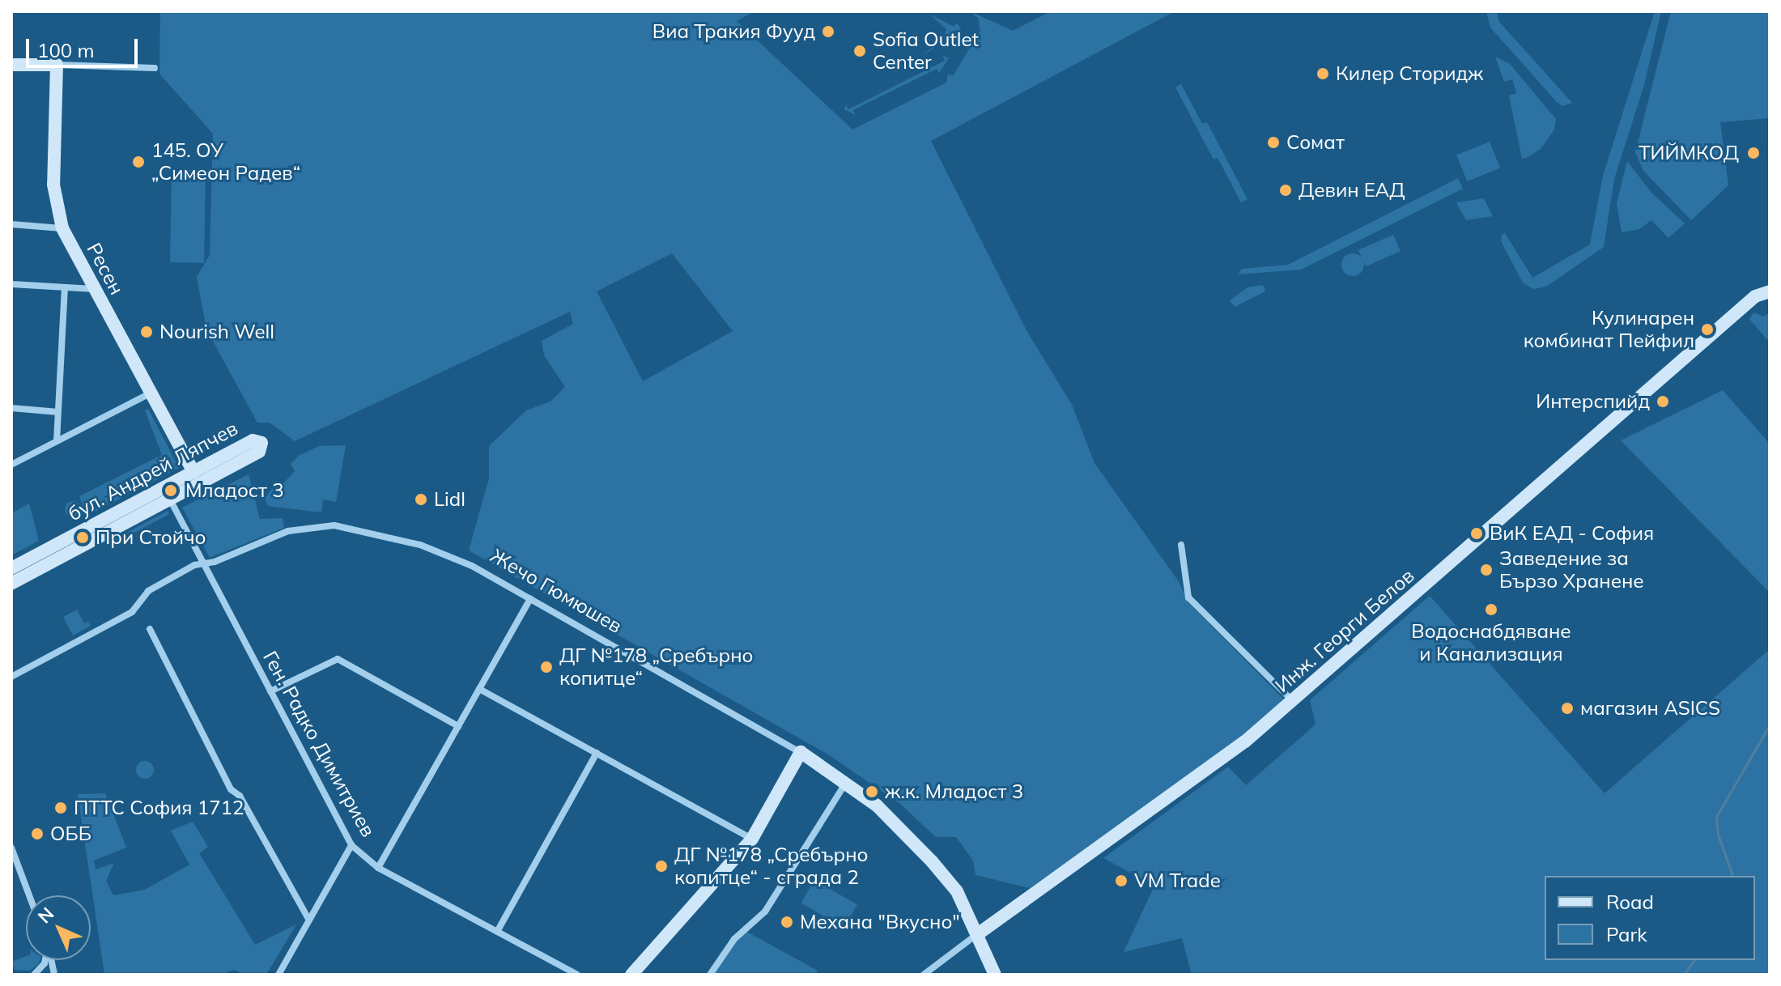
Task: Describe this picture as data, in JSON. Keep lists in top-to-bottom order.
{
  "streets": {
    "street": [
      "Ресен",
      "бул. Андрей Ляпчев",
      "Жечо Гюмюшев",
      "Инж. Георги Белов",
      "Ген. Радко Димитриев"
    ]
  },
  "crossings": [
    ["Ресен", "бул. Андрей Ляпчев"],
    ["бул. Андрей Ляпчев", "Ген. Радко Димитриев"],
    ["Жечо Гюмюшев", "Инж. Георги Белов"],
    ["Жечо Гюмюшев", "Ген. Радко Димитриев"]
  ],
  "places": [
    "Виа Тракия Фууд",
    "Sofia Outlet Center",
    "Килер Сторидж",
    "Сомат",
    "ТИЙМКОД",
    "145. ОУ „Симеон Радев“",
    "Девин ЕАД",
    "Кулинарен комбинат Пейфил",
    "Nourish Well",
    "Интерспийд",
    "Младост 3",
    "Lidl",
    "ВиК ЕАД - София",
    "При Стойчо",
    "Заведение за Бързо Хранене",
    "Водоснабдяване и Канализация",
    "ДГ №178 „Сребърно копитце“",
    "магазин ASICS",
    "ж.к. Младост 3",
    "ПТТС София 1712",
    "ОББ",
    "ДГ №178 „Сребърно копитце“ - сграда 2",
    "VM Trade",
    "Механа \"Вкусно\""
  ],
  "legend": ["Road", "Park"],
  "scale_bar": "100 m",
  "north": "top left"
}
